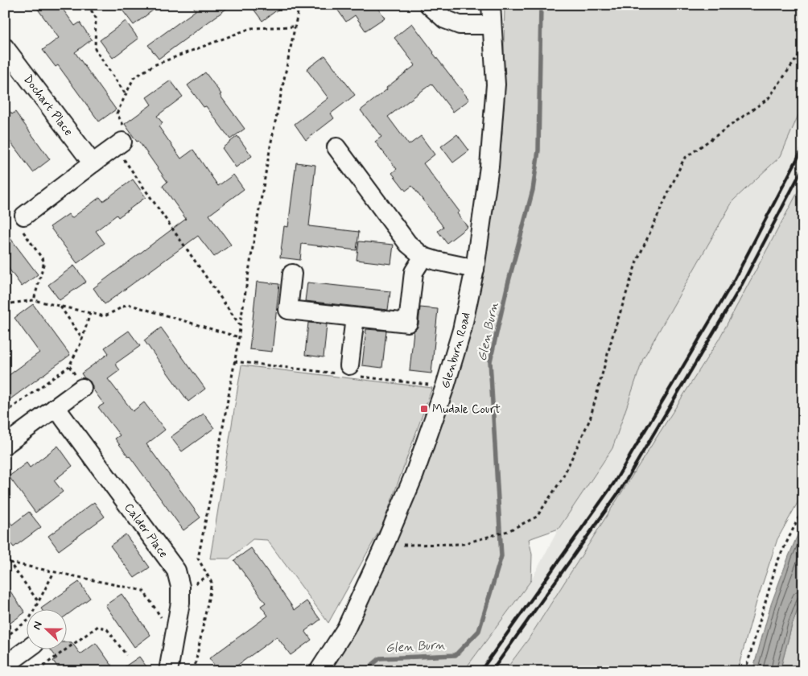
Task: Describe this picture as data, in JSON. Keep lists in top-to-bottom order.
{
  "streets": {
    "street": ["Dochart Place", "Glenburn Road", "Calder Place"]
  },
  "water": ["Glen Burn"],
  "places": {
    "transit": ["Mudale Court"]
  },
  "north": "left"
}
